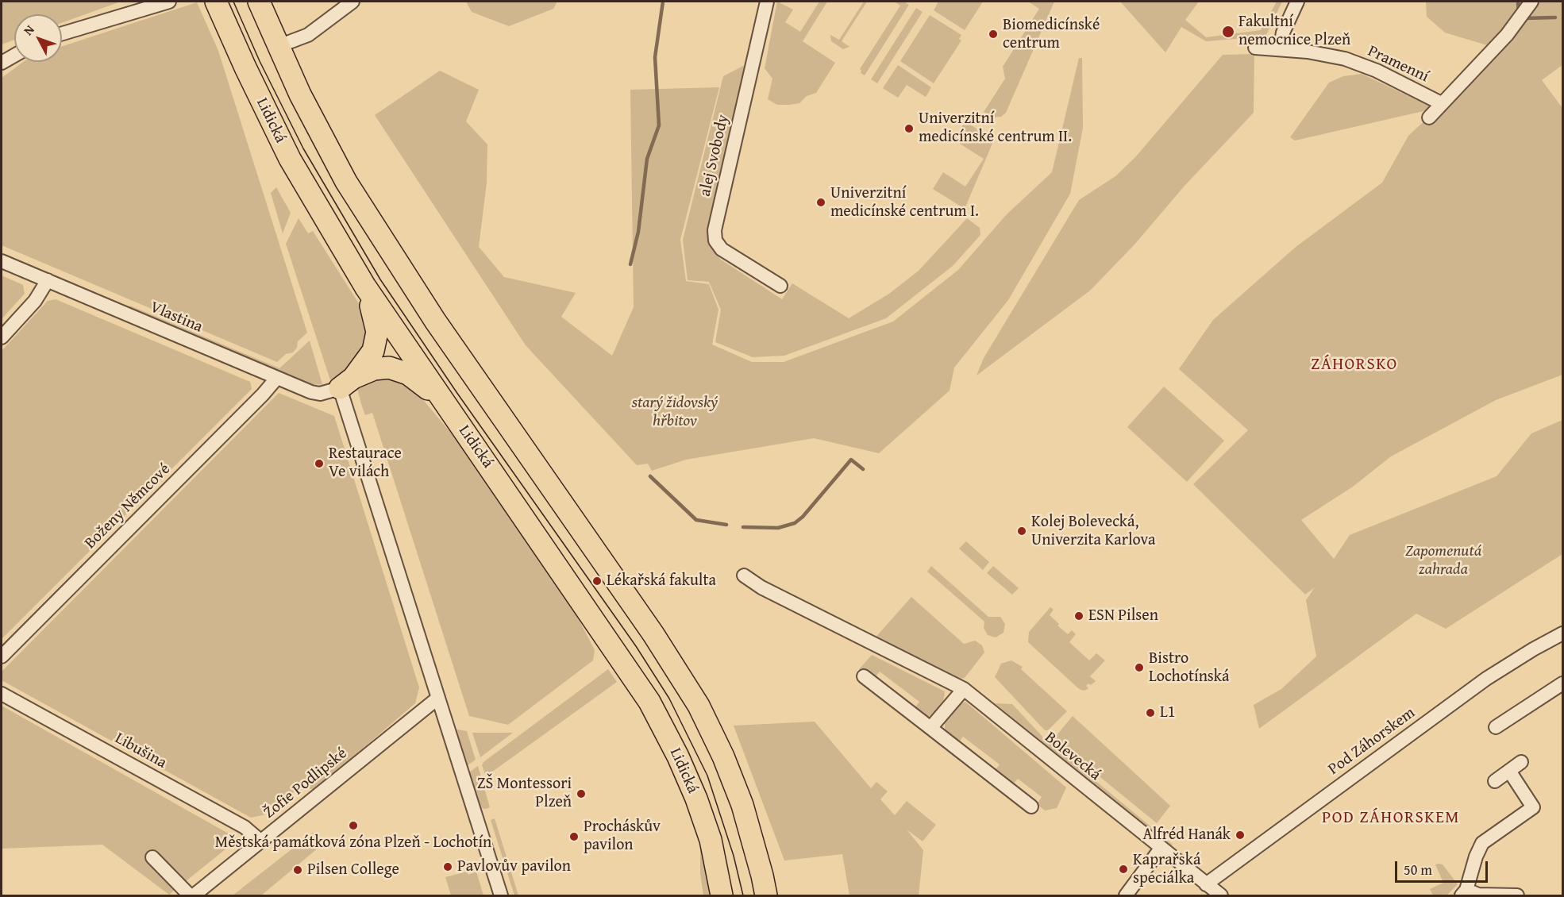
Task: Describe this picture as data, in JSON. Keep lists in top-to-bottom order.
{
  "streets": {
    "main road": ["Lidická"],
    "street": [
      "Pramenní",
      "alej Svobody",
      "Vlastina",
      "Boženy Němcové",
      "Pod Záhorskem",
      "Libušina",
      "Bolevecká",
      "Žofie Podlipské"
    ]
  },
  "crossings": [
    ["Vlastina", "Boženy Němcové"],
    ["Pod Záhorskem", "Bolevecká"],
    ["Libušina", "Žofie Podlipské"]
  ],
  "districts": ["ZÁHORSKO", "POD ZÁHORSKEM"],
  "parks": ["starý židovský hřbitov", "Zapomenutá zahrada"],
  "places": [
    "Fakultní nemocnice Plzeň",
    "Biomedicínské centrum",
    "Univerzitní medicínské centrum II.",
    "Univerzitní medicínské centrum I.",
    "Restaurace Ve vilách",
    "Kolej Bolevecká, Univerzita Karlova",
    "Lékařská fakulta",
    "ESN Pilsen",
    "Bistro Lochotínská",
    "L1",
    "ZŠ Montessori Plzeň",
    "Městská památková zóna Plzeň - Lochotín",
    "Alfréd Hanák",
    "Procháskův pavilon",
    "Pavlovův pavilon",
    "Kaprařská speciálka",
    "Pilsen College"
  ],
  "scale_bar": "50 m",
  "north": "top left"
}
